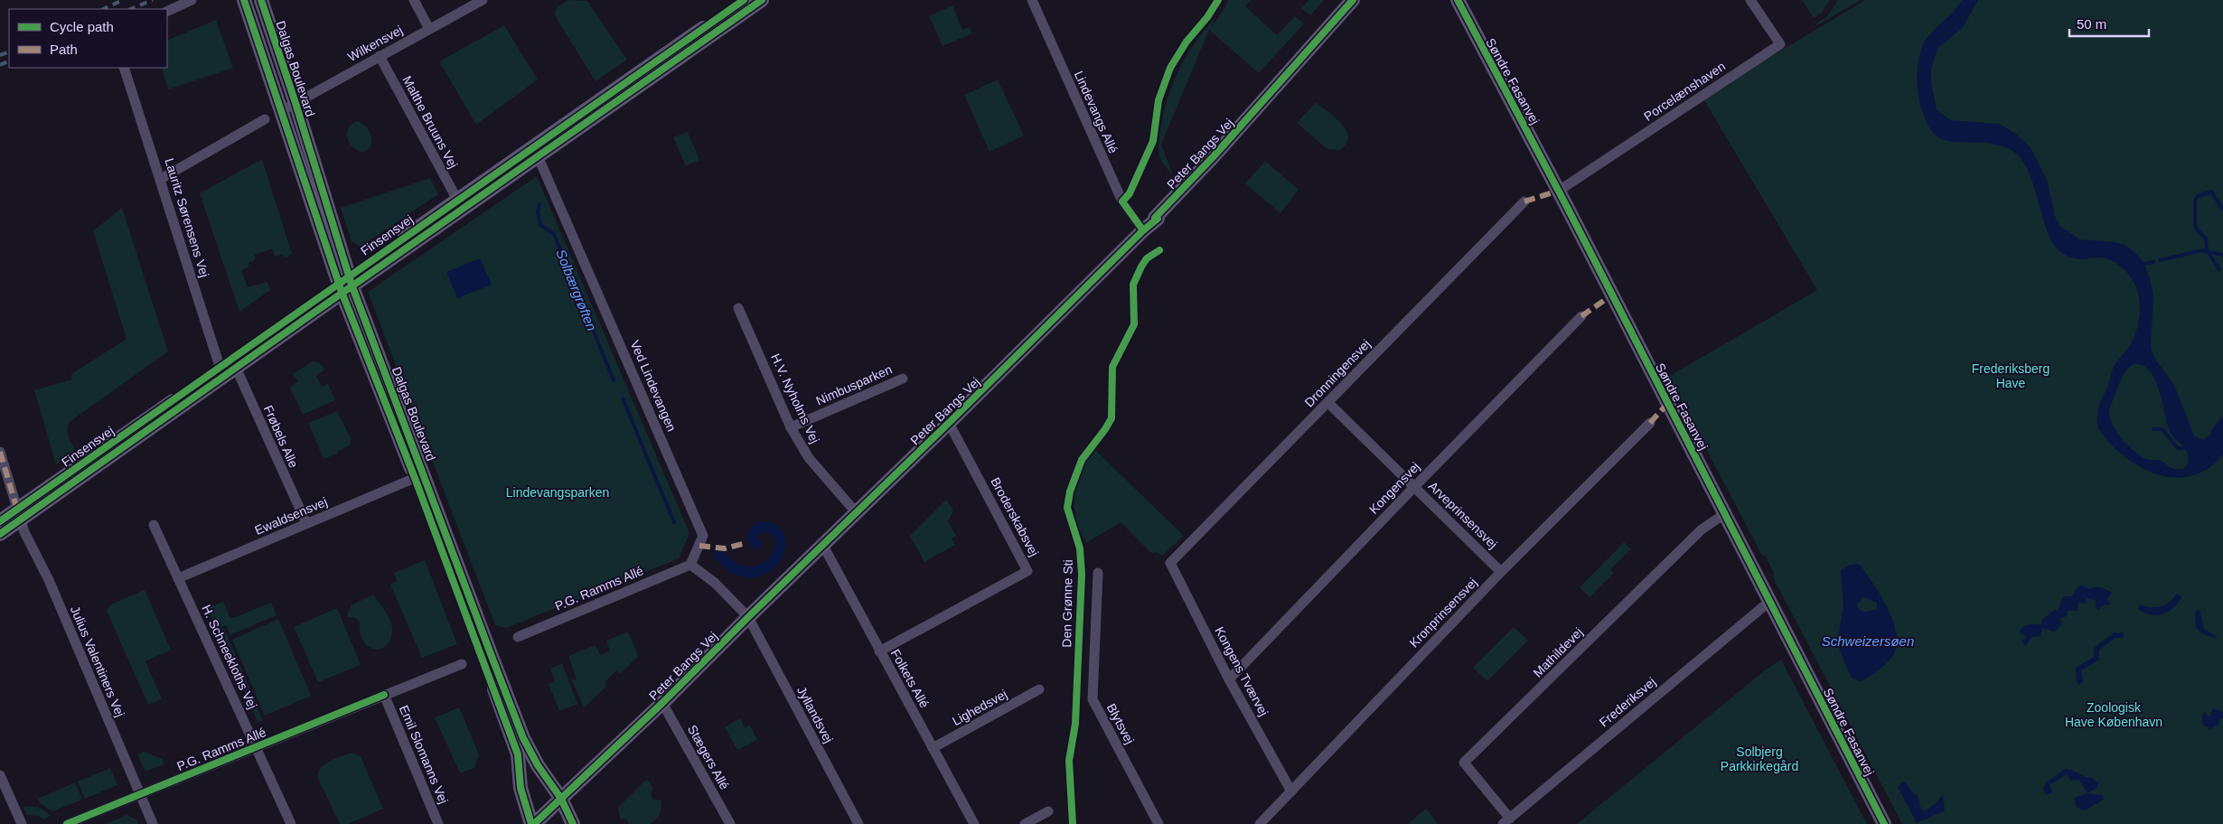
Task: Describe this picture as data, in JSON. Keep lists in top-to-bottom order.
{
  "streets": {
    "street": [
      "Wilkensvej",
      "Dalgas Boulevard",
      "Søndre Fasanvej",
      "Porcelænshaven",
      "Lindevangs Allé",
      "Malthe Bruuns Vej",
      "Peter Bangs Vej",
      "Lauritz Sørensens Vej",
      "Finsensvej",
      "Dronningensvej",
      "Nimbusparken",
      "Ved Lindevangen",
      "H.V. Nyholms Vej",
      "Frøbels Alle",
      "Kongensvej",
      "Arveprinsensvej",
      "Ewaldsensvej",
      "Broderskabsvej",
      "P.G. Ramms Allé",
      "Kronprinsensvej",
      "Mathildevej",
      "H. Schneekloths Vej",
      "Julius Valentiners Vej",
      "Kongens Tværvej",
      "Folkets Allé",
      "Frederiksvej",
      "Lighedsvej",
      "Jyllandsvej",
      "Blytsvej",
      "Emil Slomanns Vej",
      "Stægers Allé"
    ],
    "cycle path": ["Den Grønne Sti"]
  },
  "crossings": [
    ["Wilkensvej", "Dalgas Boulevard"],
    ["Wilkensvej", "Malthe Bruuns Vej"],
    ["Dalgas Boulevard", "Peter Bangs Vej"],
    ["Dalgas Boulevard", "Finsensvej"],
    ["Dalgas Boulevard", "Ewaldsensvej"],
    ["Søndre Fasanvej", "Porcelænshaven"],
    ["Søndre Fasanvej", "Mathildevej"],
    ["Søndre Fasanvej", "Frederiksvej"],
    ["Lindevangs Allé", "Peter Bangs Vej"],
    ["Malthe Bruuns Vej", "Finsensvej"],
    ["Peter Bangs Vej", "H.V. Nyholms Vej"],
    ["Peter Bangs Vej", "Broderskabsvej"],
    ["Peter Bangs Vej", "Folkets Allé"],
    ["Peter Bangs Vej", "Jyllandsvej"],
    ["Peter Bangs Vej", "Stægers Allé"],
    ["Lauritz Sørensens Vej", "Finsensvej"],
    ["Lauritz Sørensens Vej", "Frøbels Alle"],
    ["Finsensvej", "Ved Lindevangen"],
    ["Finsensvej", "Frøbels Alle"],
    ["Finsensvej", "Julius Valentiners Vej"],
    ["Dronningensvej", "Arveprinsensvej"],
    ["Dronningensvej", "Kongens Tværvej"],
    ["Nimbusparken", "H.V. Nyholms Vej"],
    ["Ved Lindevangen", "P.G. Ramms Allé"],
    ["Frøbels Alle", "Ewaldsensvej"],
    ["Kongensvej", "Arveprinsensvej"],
    ["Kongensvej", "Kongens Tværvej"],
    ["Arveprinsensvej", "Kronprinsensvej"],
    ["Ewaldsensvej", "H. Schneekloths Vej"],
    ["Broderskabsvej", "Folkets Allé"],
    ["P.G. Ramms Allé", "H. Schneekloths Vej"],
    ["P.G. Ramms Allé", "Julius Valentiners Vej"],
    ["P.G. Ramms Allé", "Emil Slomanns Vej"],
    ["Kronprinsensvej", "Kongens Tværvej"],
    ["Mathildevej", "Frederiksvej"],
    ["Folkets Allé", "Lighedsvej"]
  ],
  "water": ["Solbærgrøften", "Schweizersøen"],
  "parks": [
    "Frederiksberg Have",
    "Lindevangsparken",
    "Zoologisk Have København",
    "Solbjerg Parkkirkegård"
  ],
  "legend": ["Cycle path", "Path"],
  "scale_bar": "50 m"
}
